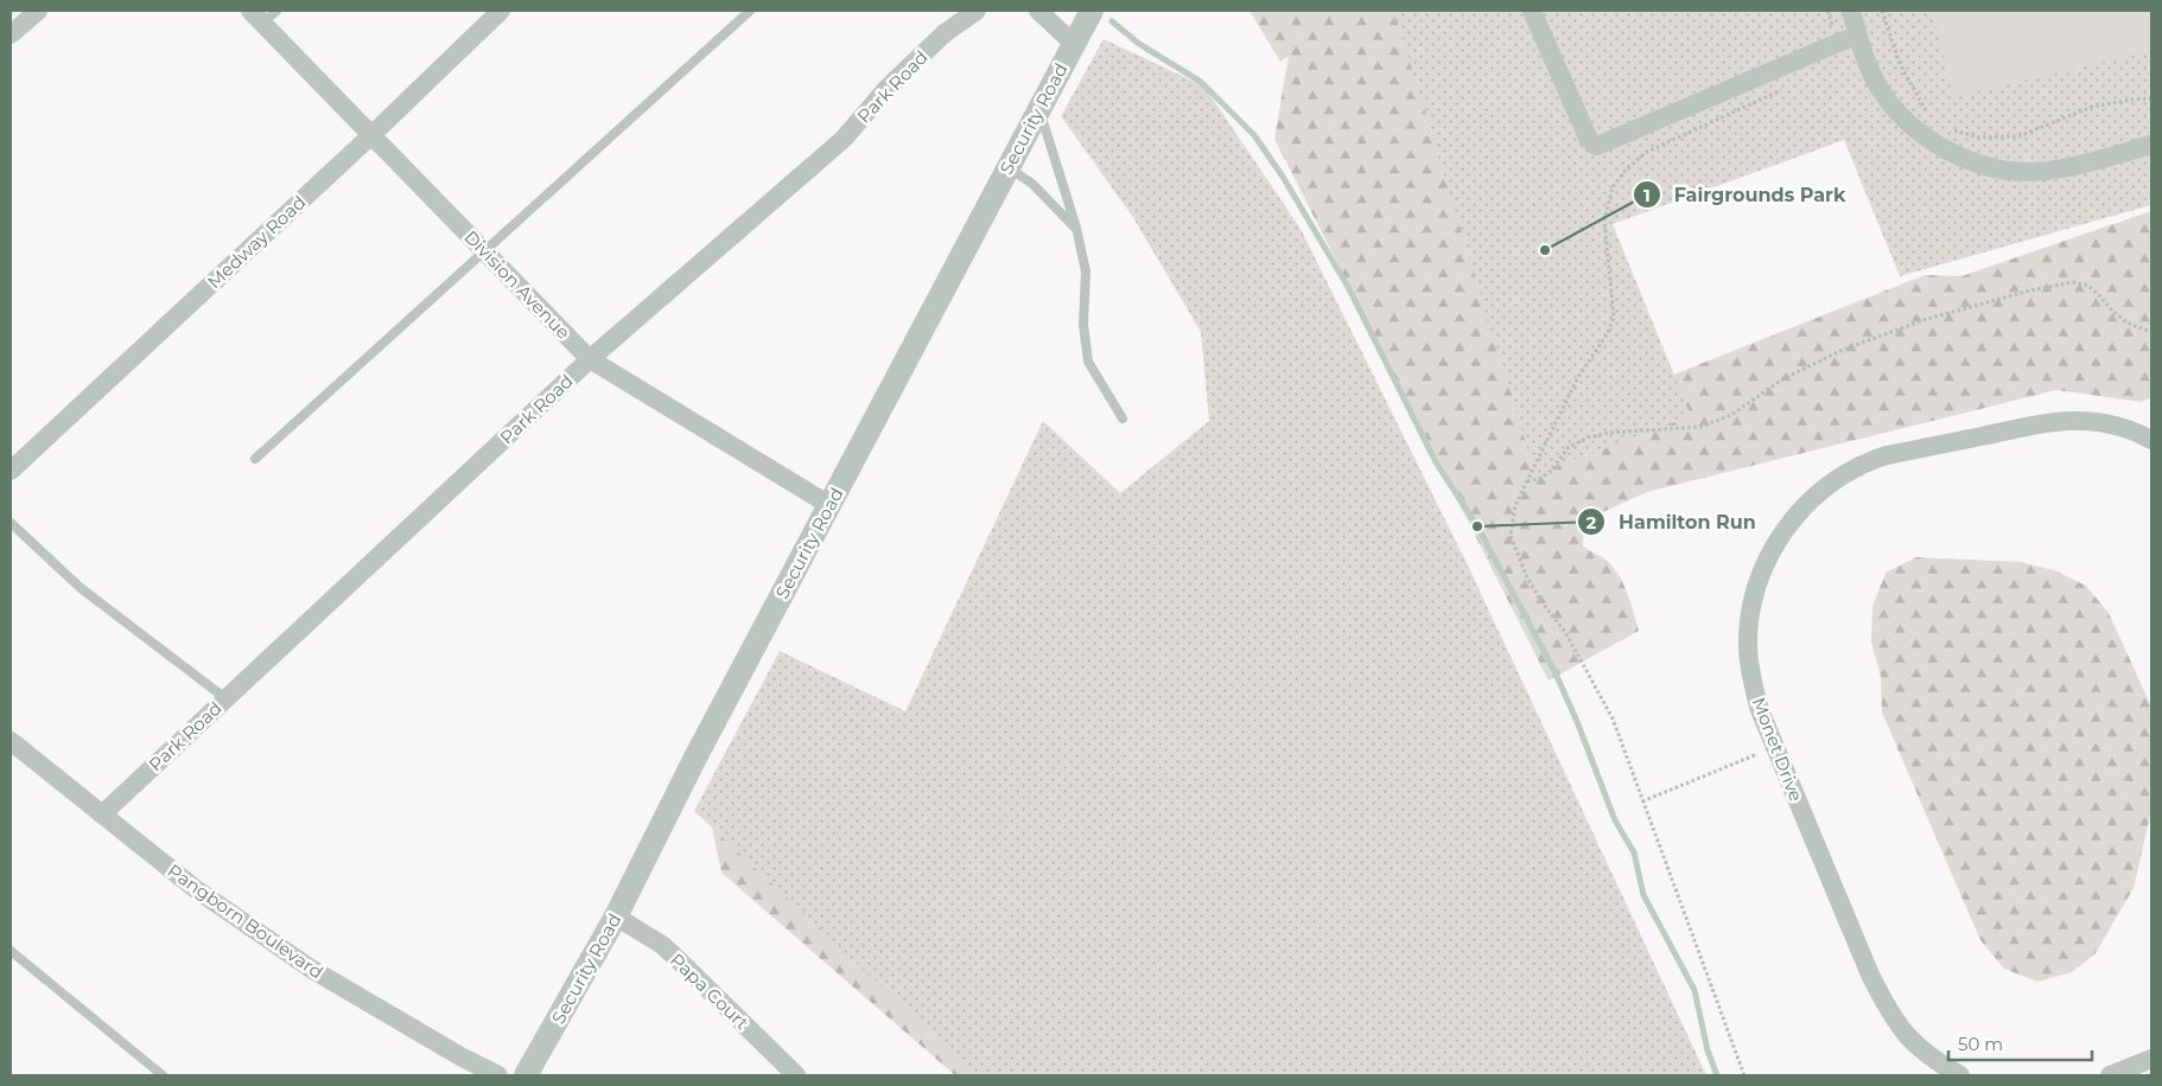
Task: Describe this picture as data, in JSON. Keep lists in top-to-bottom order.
{
  "streets": {
    "street": [
      "Park Road",
      "Security Road",
      "Medway Road",
      "Division Avenue",
      "Monet Drive",
      "Pangborn Boulevard",
      "Papa Court"
    ]
  },
  "crossings": [
    ["Park Road", "Division Avenue"],
    ["Park Road", "Pangborn Boulevard"],
    ["Security Road", "Division Avenue"],
    ["Security Road", "Papa Court"],
    ["Medway Road", "Division Avenue"]
  ],
  "places": ["Fairgrounds Park", "Hamilton Run"],
  "scale_bar": "50 m"
}
